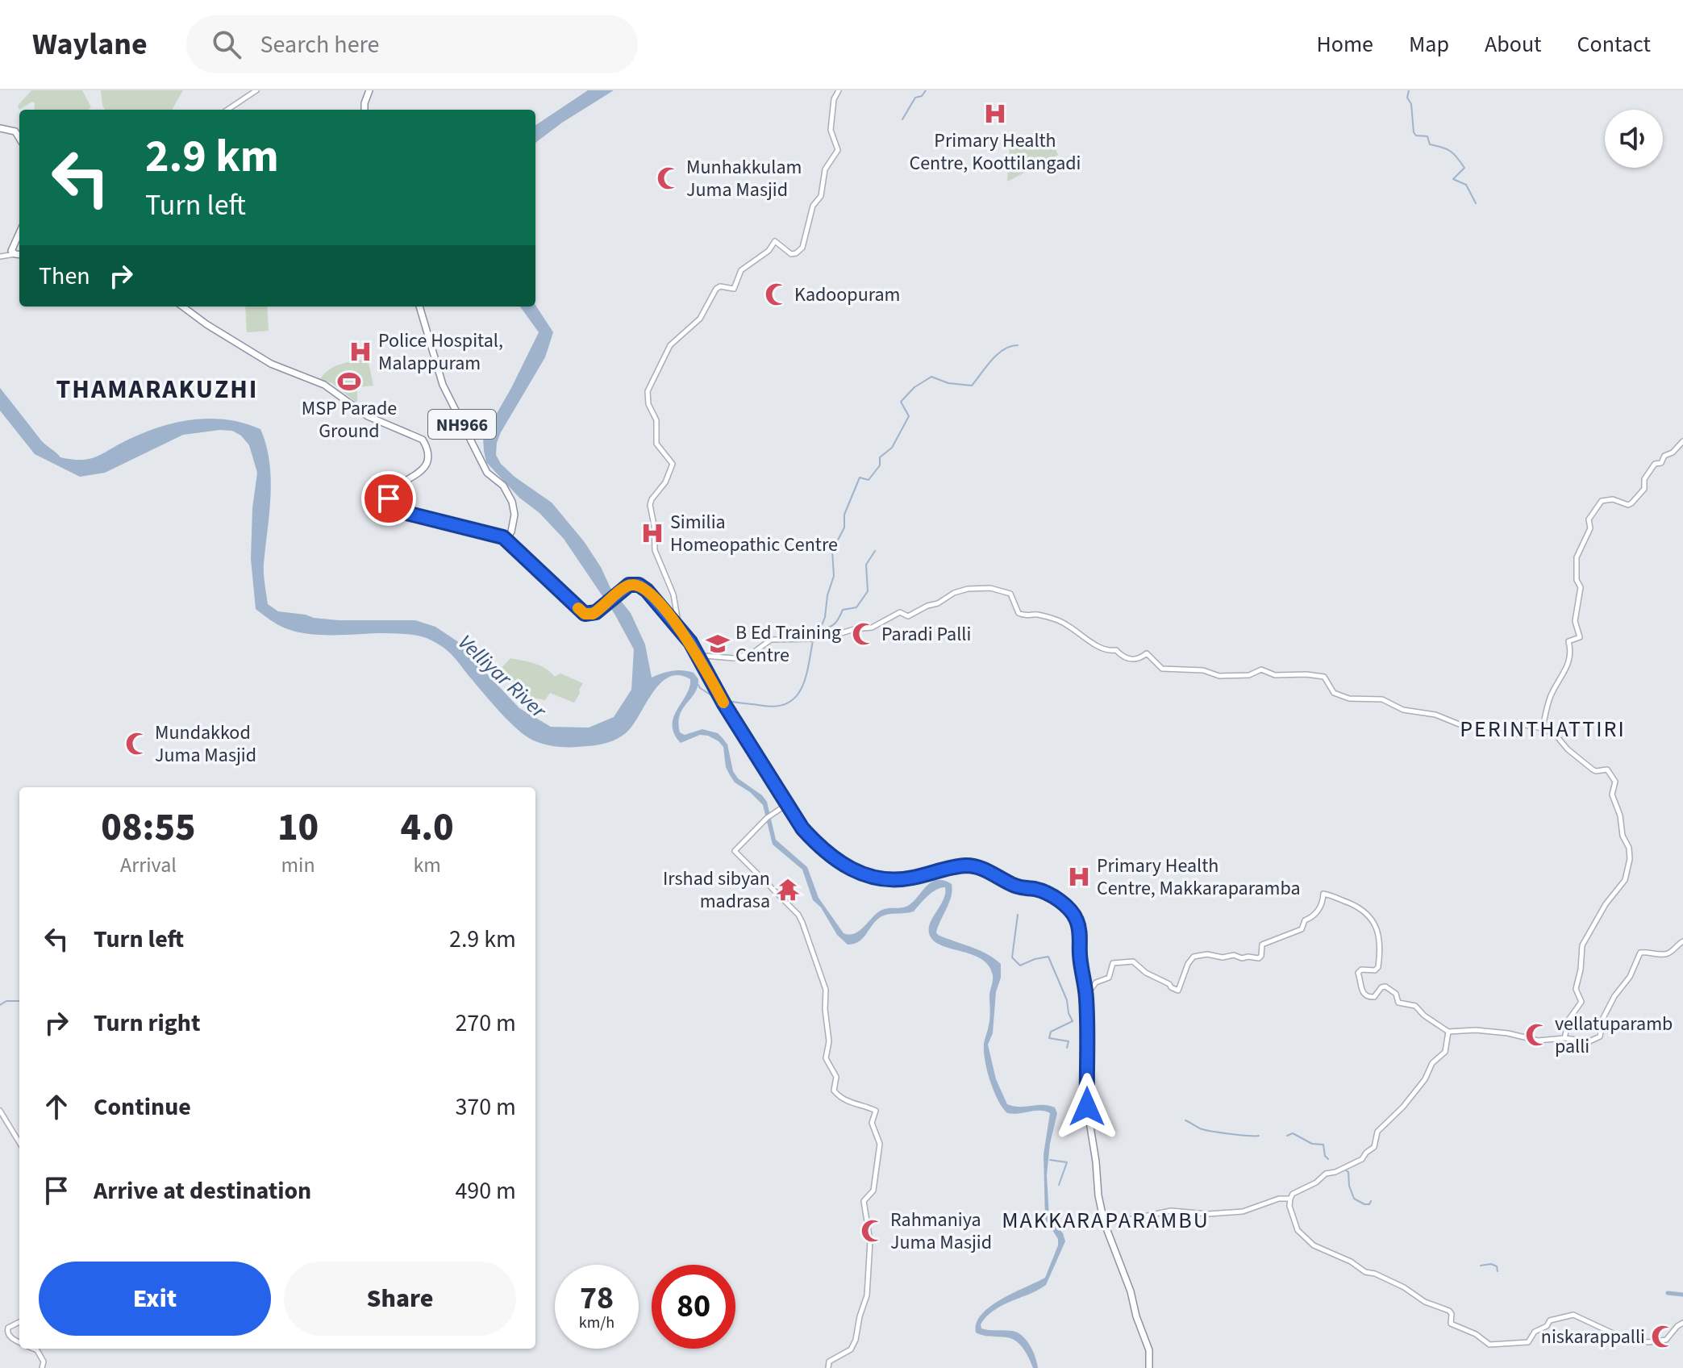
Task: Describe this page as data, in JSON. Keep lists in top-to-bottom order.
{
  "streets": {
    "highway": ["NH966"]
  },
  "districts": ["THAMARAKUZHI", "PERINTHATTIRI", "MAKKARAPARAMBU"],
  "water": ["Velliyar River"],
  "places": {
    "hospital": [
      "Primary Health Centre, Koottilangadi",
      "Police Hospital, Malappuram",
      "Similia Homeopathic Centre",
      "Primary Health Centre, Makkaraparamba"
    ],
    "mosque": [
      "Munhakkulam Juma Masjid",
      "Kadoopuram",
      "Paradi Palli",
      "Mundakkod Juma Masjid",
      "vellatuparamb palli",
      "Rahmaniya Juma Masjid",
      "niskarappalli"
    ],
    "sports": ["MSP Parade Ground"],
    "school or university": ["B Ed Training Centre"],
    "temple": ["Irshad sibyan madrasa"]
  },
  "page": {
    "header": "Waylane",
    "search": "Search here",
    "nav": [
      "Home",
      "Map",
      "About",
      "Contact"
    ],
    "turn": ["2.9 km", "Turn left"],
    "then": "Then",
    "eta": [
      "08:55",
      "Arrival",
      "10",
      "min",
      "4.0",
      "km"
    ],
    "list": [
      {
        "name": "Turn left",
        "value": "2.9 km"
      },
      {
        "name": "Turn right",
        "value": "270 m"
      },
      {
        "name": "Continue",
        "value": "370 m"
      },
      {
        "name": "Arrive at destination",
        "value": "490 m"
      }
    ],
    "buttons": ["Exit", "Share"],
    "speed": "78 km/h",
    "limit": "80"
  }
}
